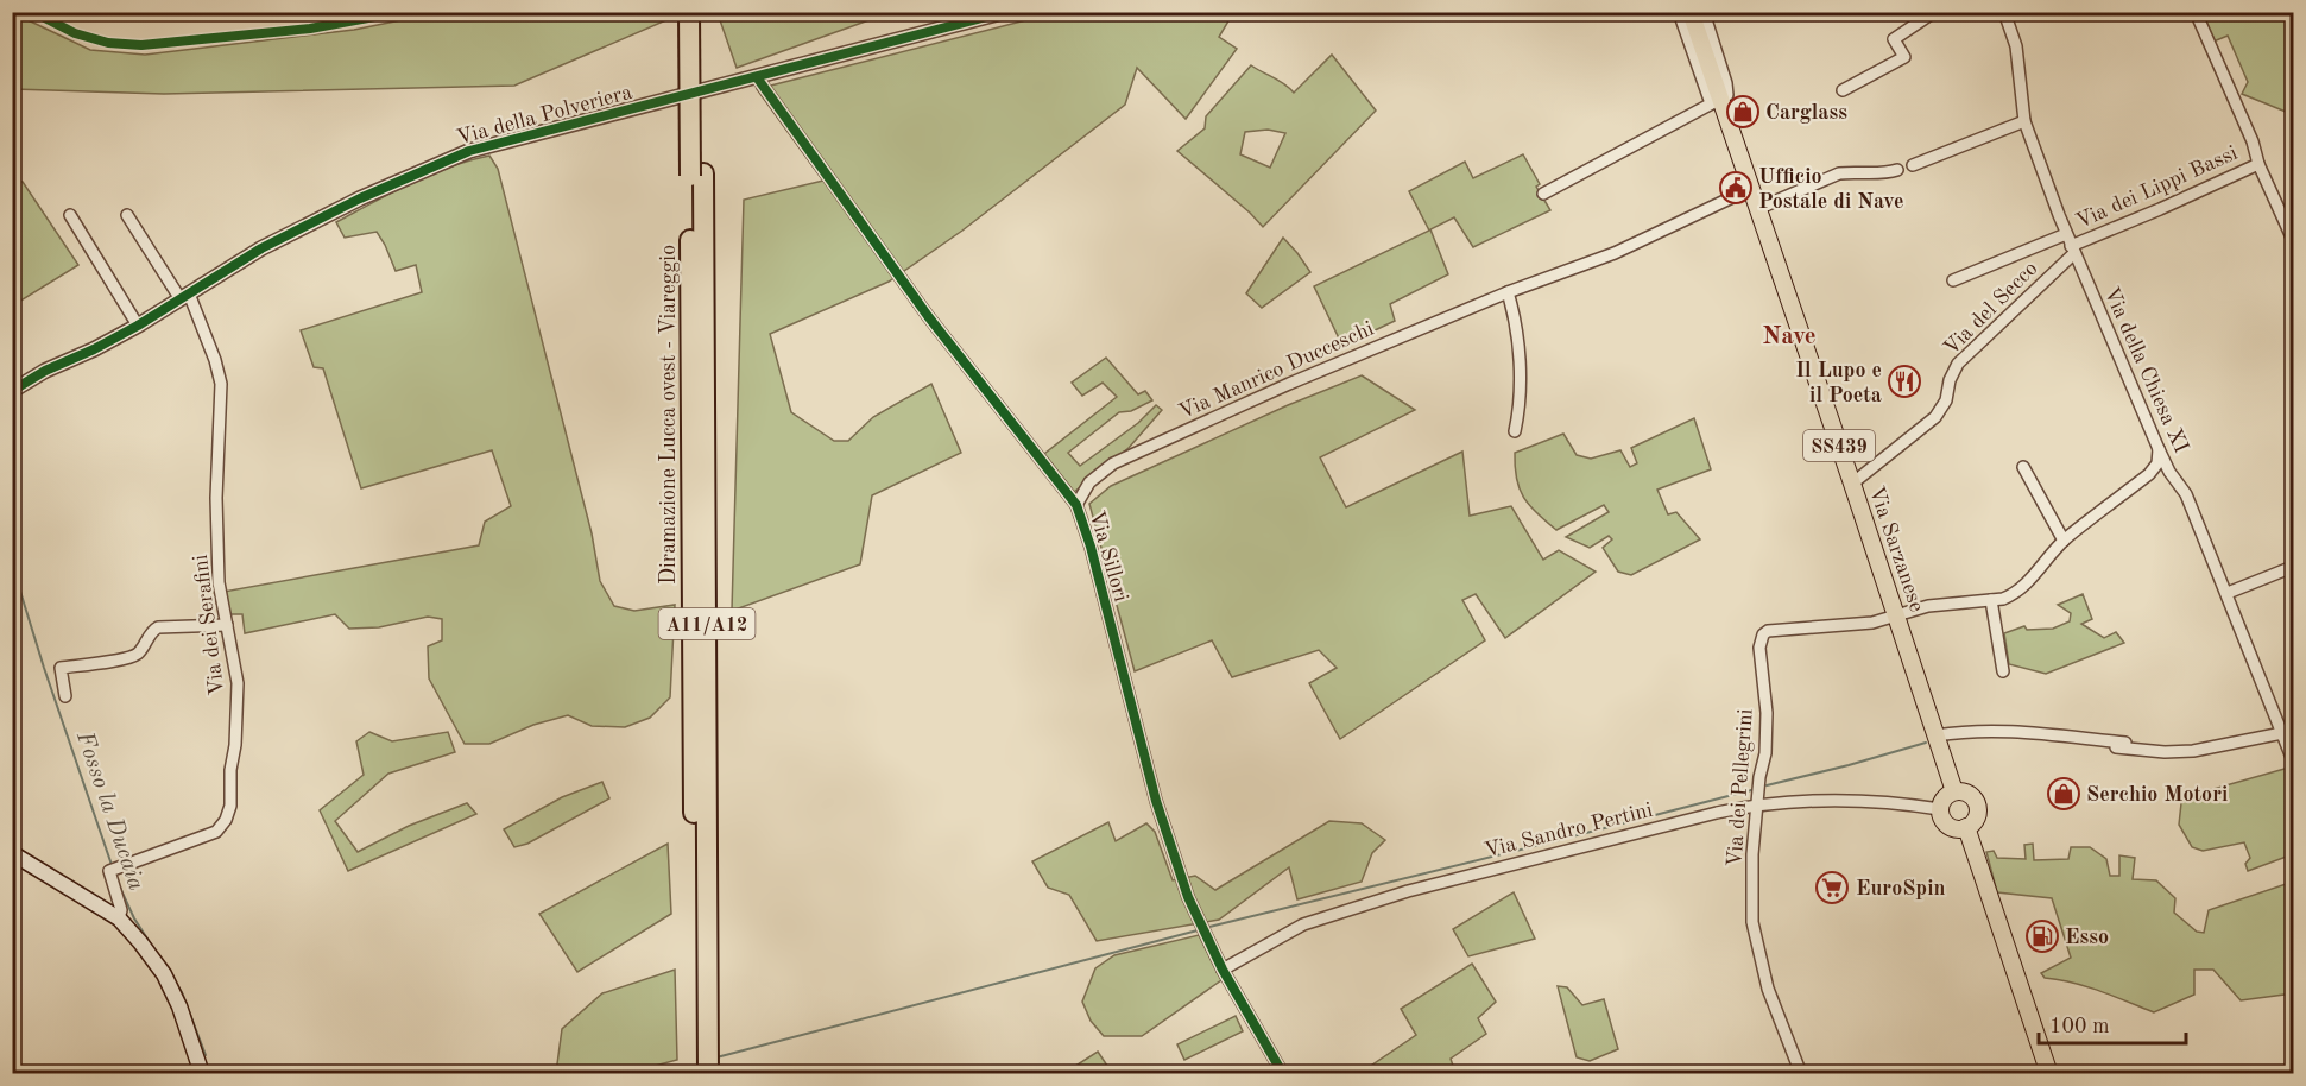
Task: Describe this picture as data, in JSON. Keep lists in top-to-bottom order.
{
  "streets": {
    "highway": ["Diramazione Lucca ovest - Viareggio", "A11/A12"],
    "main road": ["SS439", "Via Sarzanese"],
    "street": [
      "Via della Polveriera",
      "Via dei Lippi Bassi",
      "Via del Secco",
      "Via Manrico Ducceschi",
      "Via della Chiesa XI",
      "Via Sillori",
      "Via dei Serafini",
      "Via dei Pellegrini",
      "Via Sandro Pertini"
    ]
  },
  "crossings": [
    ["Via della Polveriera", "Via Sillori"],
    ["Via della Polveriera", "Via dei Serafini"],
    ["Via dei Lippi Bassi", "Via del Secco"],
    ["Via dei Lippi Bassi", "Via della Chiesa XI"],
    ["Via del Secco", "Via della Chiesa XI"],
    ["Via del Secco", "Via Sarzanese"],
    ["Via Manrico Ducceschi", "Via Sarzanese"],
    ["Via Manrico Ducceschi", "Via Sillori"],
    ["Via Sarzanese", "Via dei Pellegrini"],
    ["Via Sarzanese", "Via Sandro Pertini"],
    ["Via Sillori", "Via Sandro Pertini"],
    ["Via dei Pellegrini", "Via Sandro Pertini"]
  ],
  "districts": ["Nave"],
  "water": ["Fosso la Ducaia"],
  "places": {
    "shop": ["Carglass", "Serchio Motori"],
    "public building": ["Ufficio Postale di Nave"],
    "restaurant": ["Il Lupo e il Poeta"],
    "supermarket": ["EuroSpin"],
    "fuel station": ["Esso"]
  },
  "scale_bar": "100 m"
}
